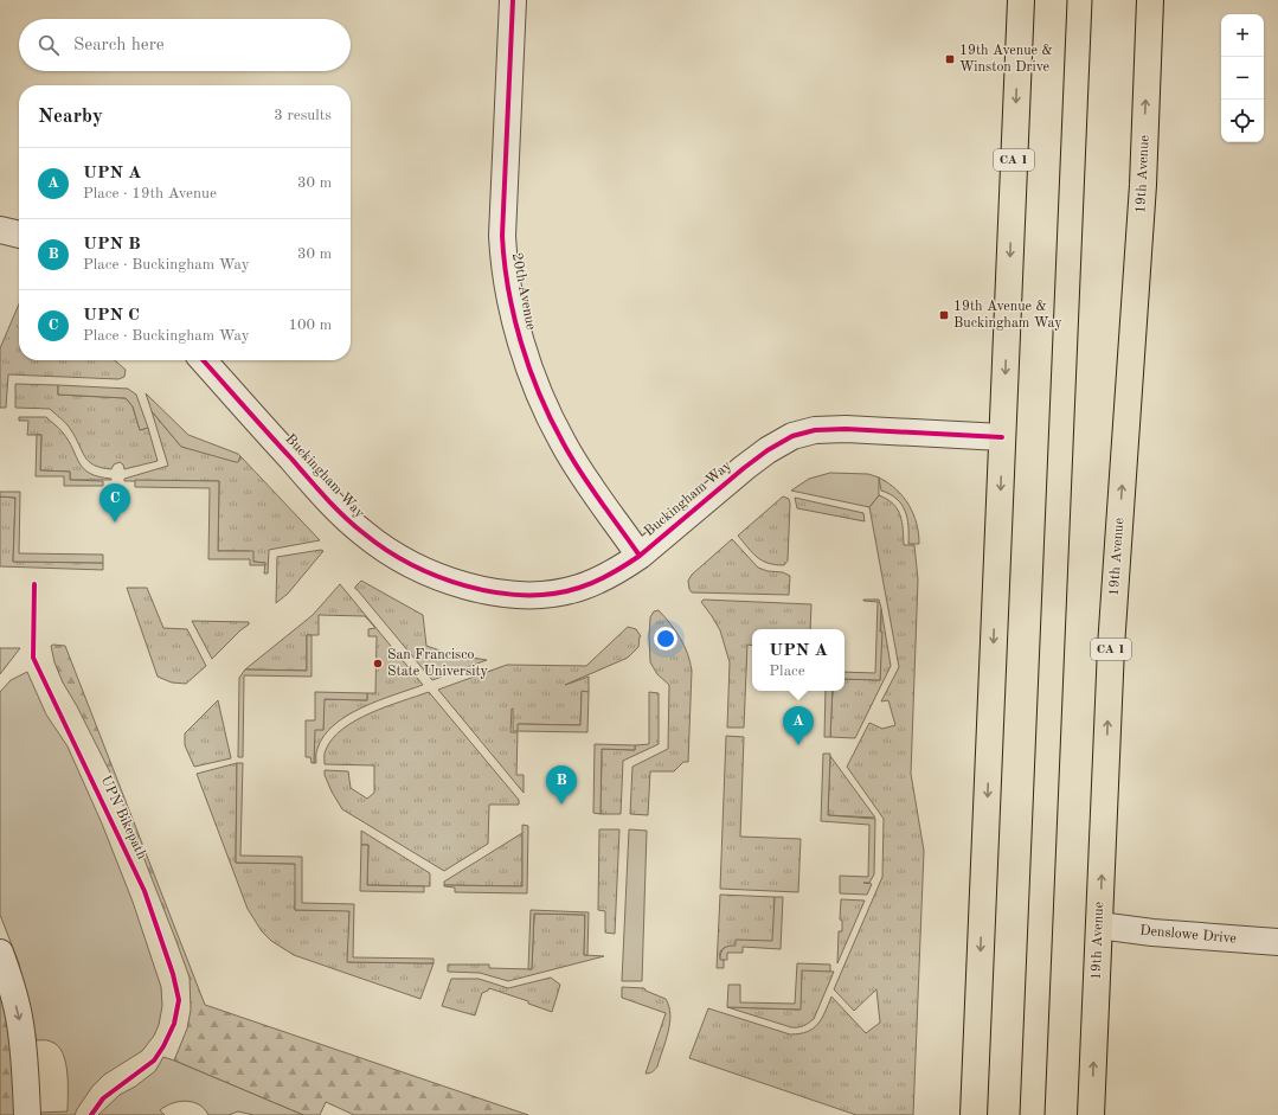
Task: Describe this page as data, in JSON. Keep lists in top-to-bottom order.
{
  "streets": {
    "highway": ["CA 1", "19th Avenue"],
    "street": ["20th Avenue", "Buckingham Way", "Denslowe Drive"],
    "cycle path": ["UPN Bikepath"]
  },
  "crossings": [
    ["CA 1", "Buckingham Way"],
    ["19th Avenue", "Denslowe Drive"],
    ["20th Avenue", "Buckingham Way"]
  ],
  "places": {
    "transit": ["19th Avenue & Winston Drive", "19th Avenue & Buckingham Way"],
    "other": ["San Francisco State University"]
  },
  "page": {
    "map_buttons": ["+", "−"],
    "search": "Search here",
    "heading": ["Nearby", "3 results"],
    "list": [
      {
        "mark": "A",
        "name": "UPN A",
        "note": "Place · 19th Avenue",
        "value": "30 m"
      },
      {
        "mark": "B",
        "name": "UPN B",
        "note": "Place · Buckingham Way",
        "value": "30 m"
      },
      {
        "mark": "C",
        "name": "UPN C",
        "note": "Place · Buckingham Way",
        "value": "100 m"
      }
    ],
    "pins": ["C", "A", "B"],
    "popup": ["UPN A", "Place"]
  }
}
